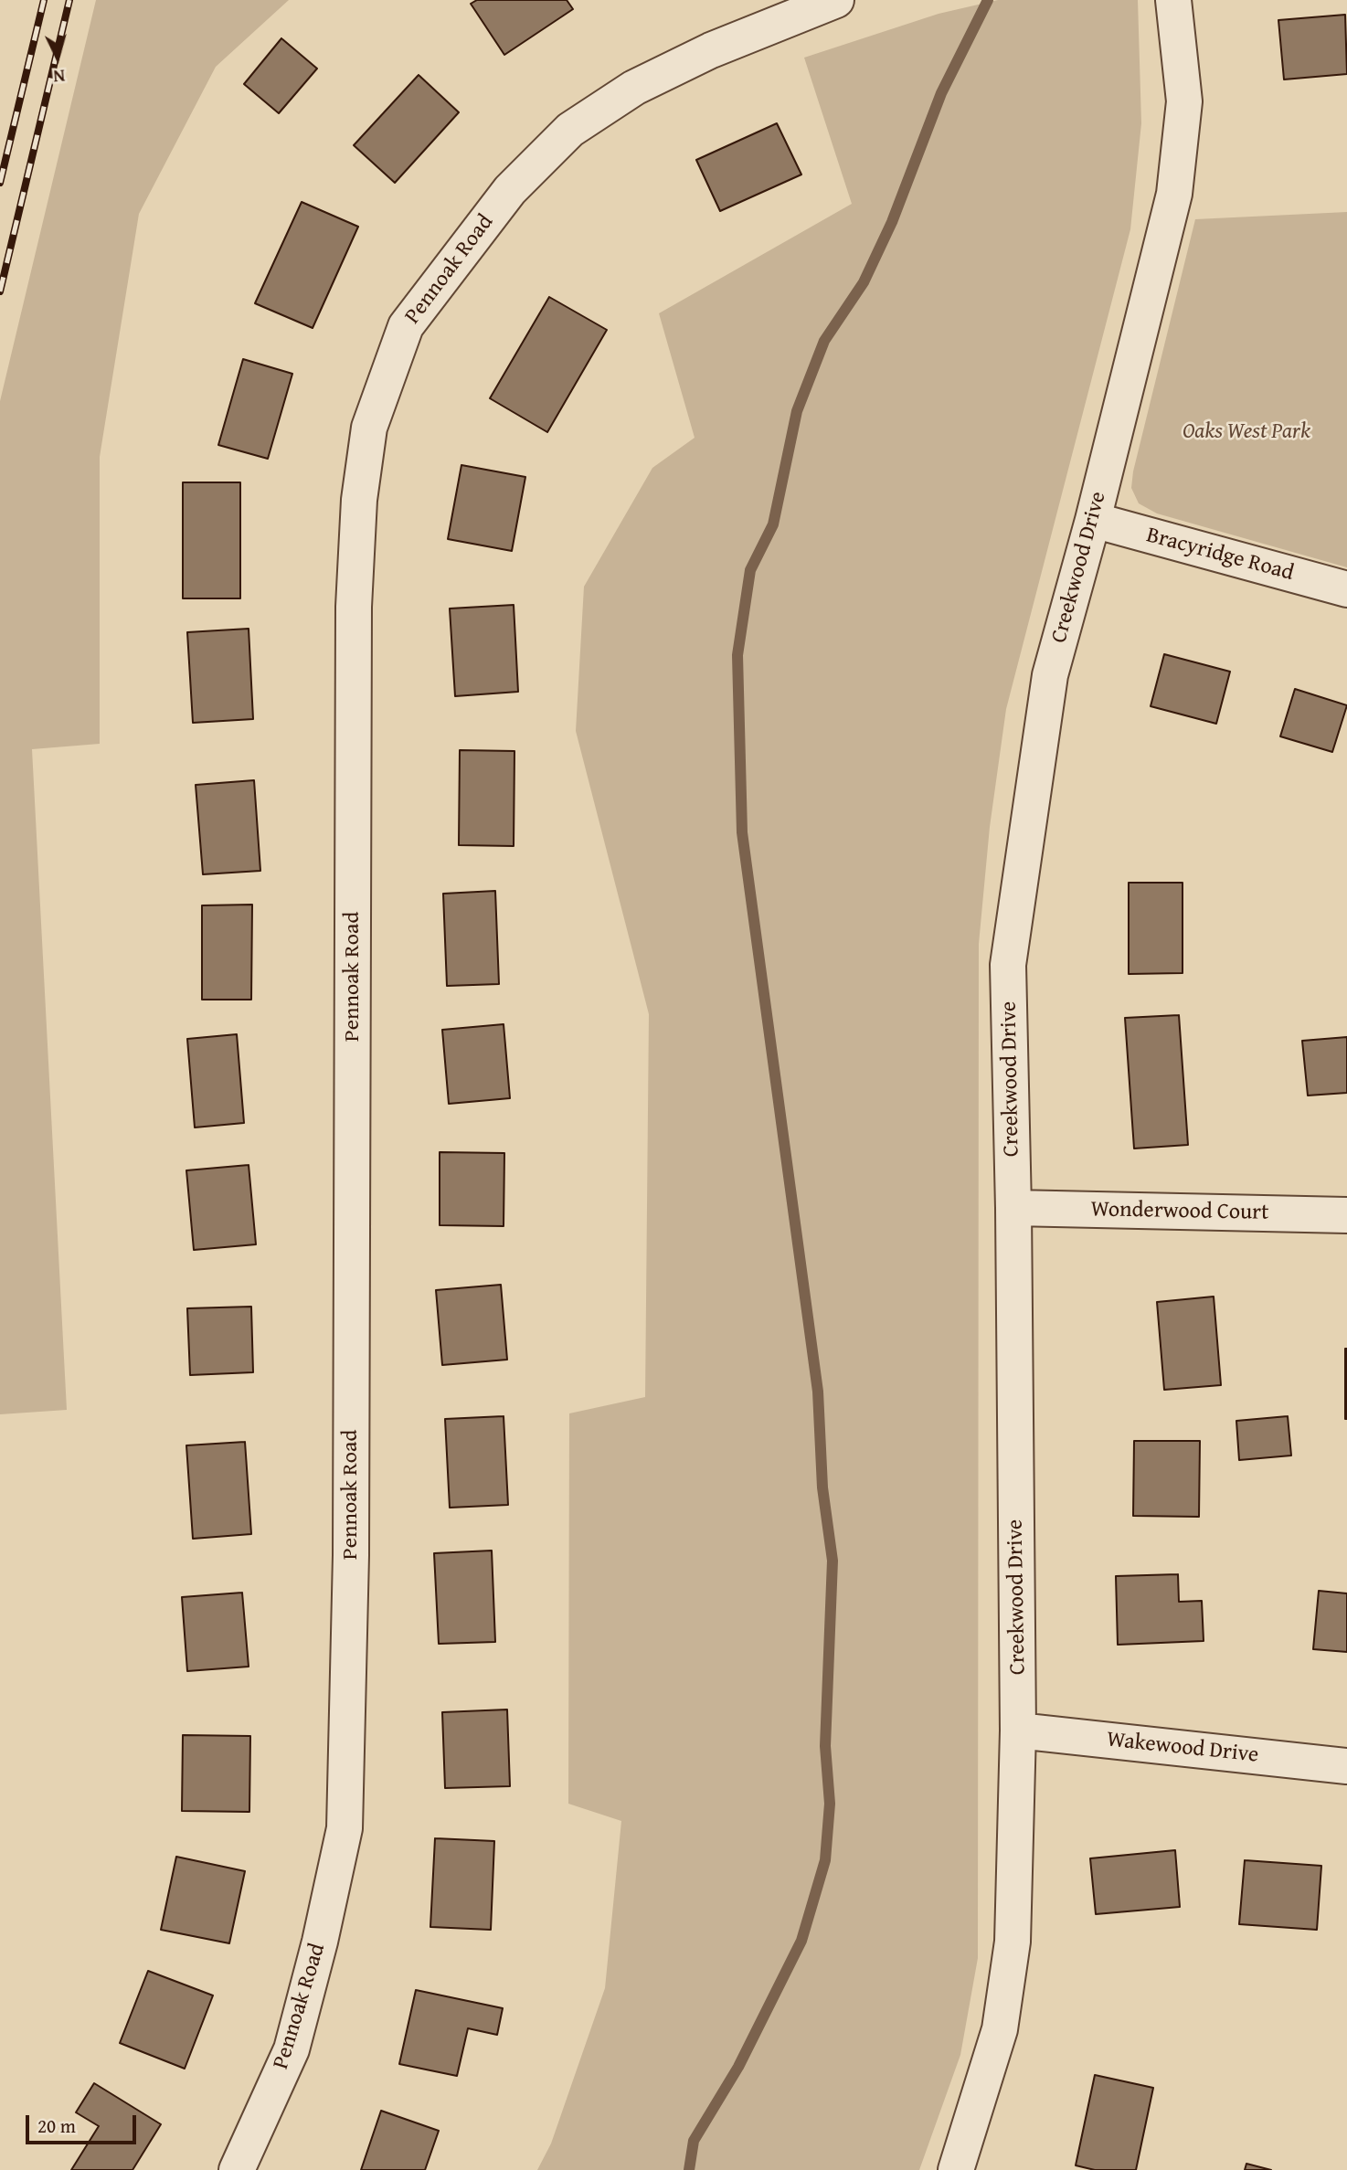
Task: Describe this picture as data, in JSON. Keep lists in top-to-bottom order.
{
  "streets": {
    "street": [
      "Pennoak Road",
      "Bracyridge Road",
      "Creekwood Drive",
      "Wonderwood Court",
      "Wakewood Drive"
    ]
  },
  "crossings": [
    ["Bracyridge Road", "Creekwood Drive"],
    ["Creekwood Drive", "Wonderwood Court"],
    ["Creekwood Drive", "Wakewood Drive"]
  ],
  "parks": ["Oaks West Park"],
  "scale_bar": "20 m",
  "north": "bottom"
}
